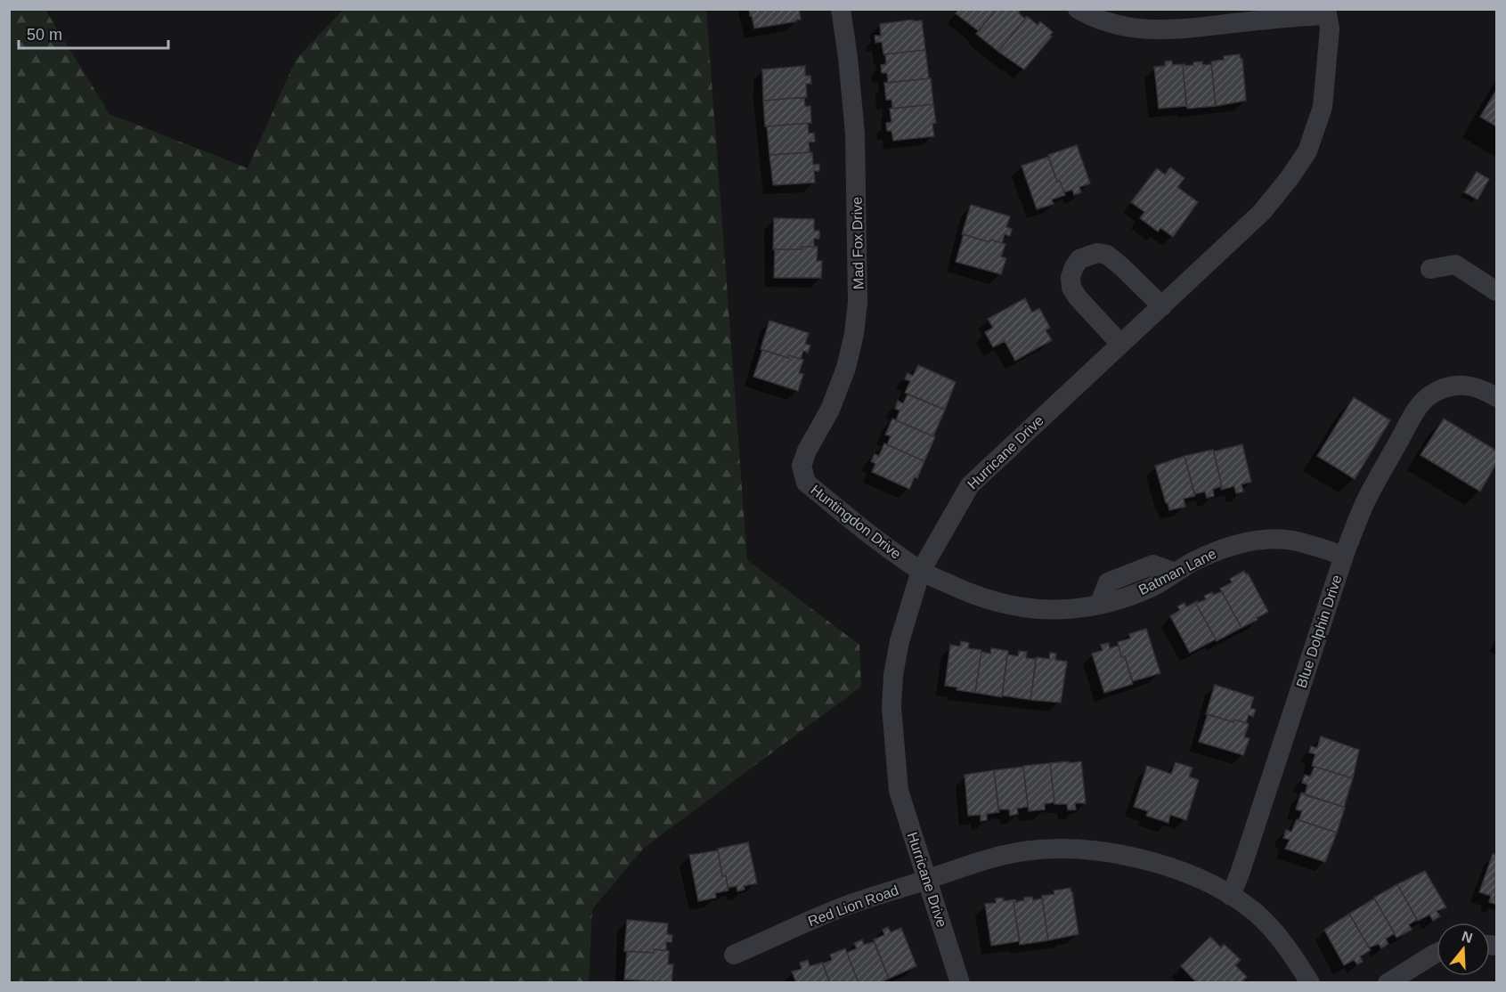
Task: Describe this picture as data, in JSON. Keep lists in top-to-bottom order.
{
  "streets": {
    "street": [
      "Mad Fox Drive",
      "Hurricane Drive",
      "Huntingdon Drive",
      "Batman Lane",
      "Blue Dolphin Drive",
      "Red Lion Road"
    ]
  },
  "crossings": [
    ["Mad Fox Drive", "Huntingdon Drive"],
    ["Hurricane Drive", "Huntingdon Drive"],
    ["Hurricane Drive", "Batman Lane"],
    ["Hurricane Drive", "Red Lion Road"],
    ["Huntingdon Drive", "Batman Lane"],
    ["Batman Lane", "Blue Dolphin Drive"],
    ["Blue Dolphin Drive", "Red Lion Road"]
  ],
  "scale_bar": "50 m",
  "north": "top"
}
